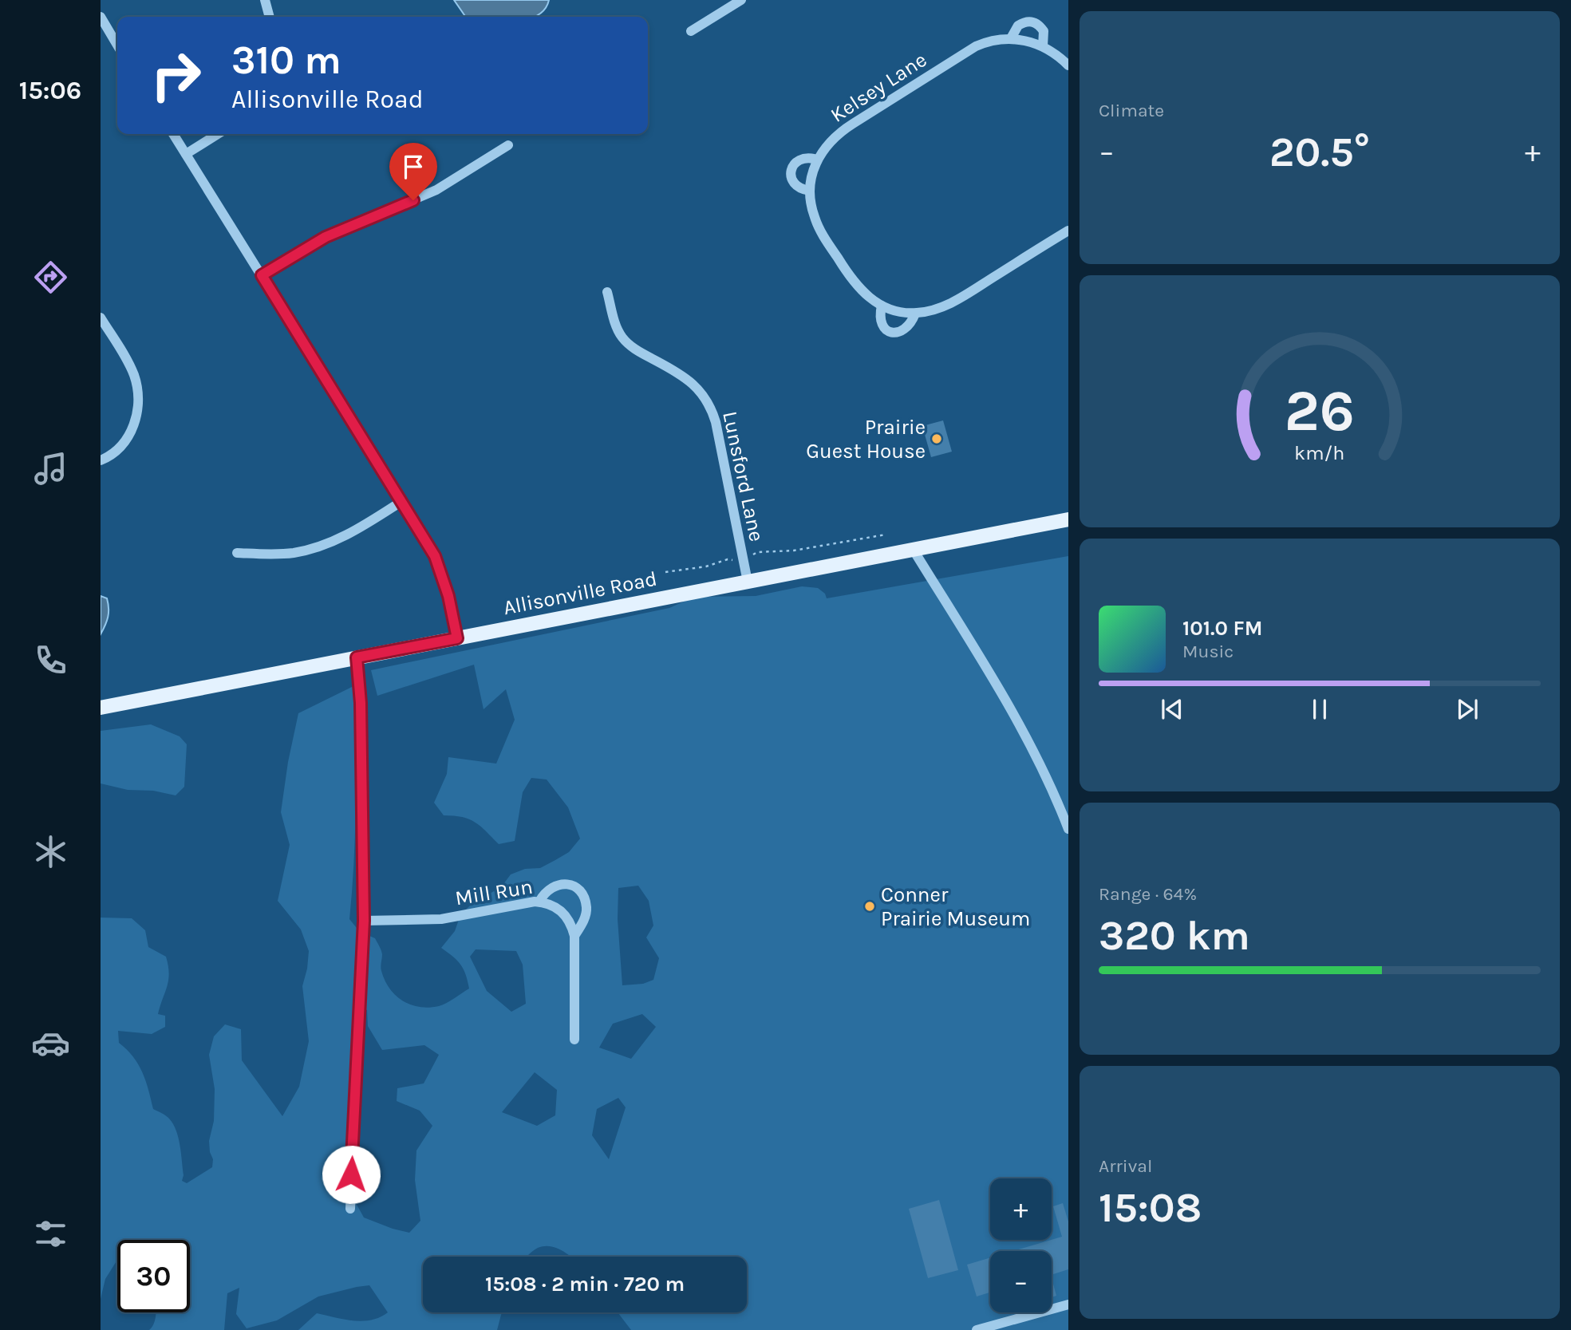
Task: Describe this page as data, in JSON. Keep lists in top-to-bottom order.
{
  "streets": {
    "main road": ["Allisonville Road"],
    "street": ["Kelsey Lane", "Lunsford Lane", "Mill Run"]
  },
  "crossings": [
    ["Lunsford Lane", "Allisonville Road"]
  ],
  "places": ["Prairie Guest House", "Conner Prairie Museum"],
  "page": {
    "tabs": "15:06",
    "tile": [
      "Climate",
      ["Range · 64%", "320 km"],
      ["Arrival", "15:08"]
    ],
    "turn": ["310 m", "Allisonville Road"],
    "heat": ["−", "20.5°", "+"],
    "song": ["101.0 FM", "Music"],
    "map_buttons": ["+", "−"],
    "limit": "30",
    "trip": "15:08 · 2 min · 720 m",
    "gauge": ["26", "km/h"]
  }
}
